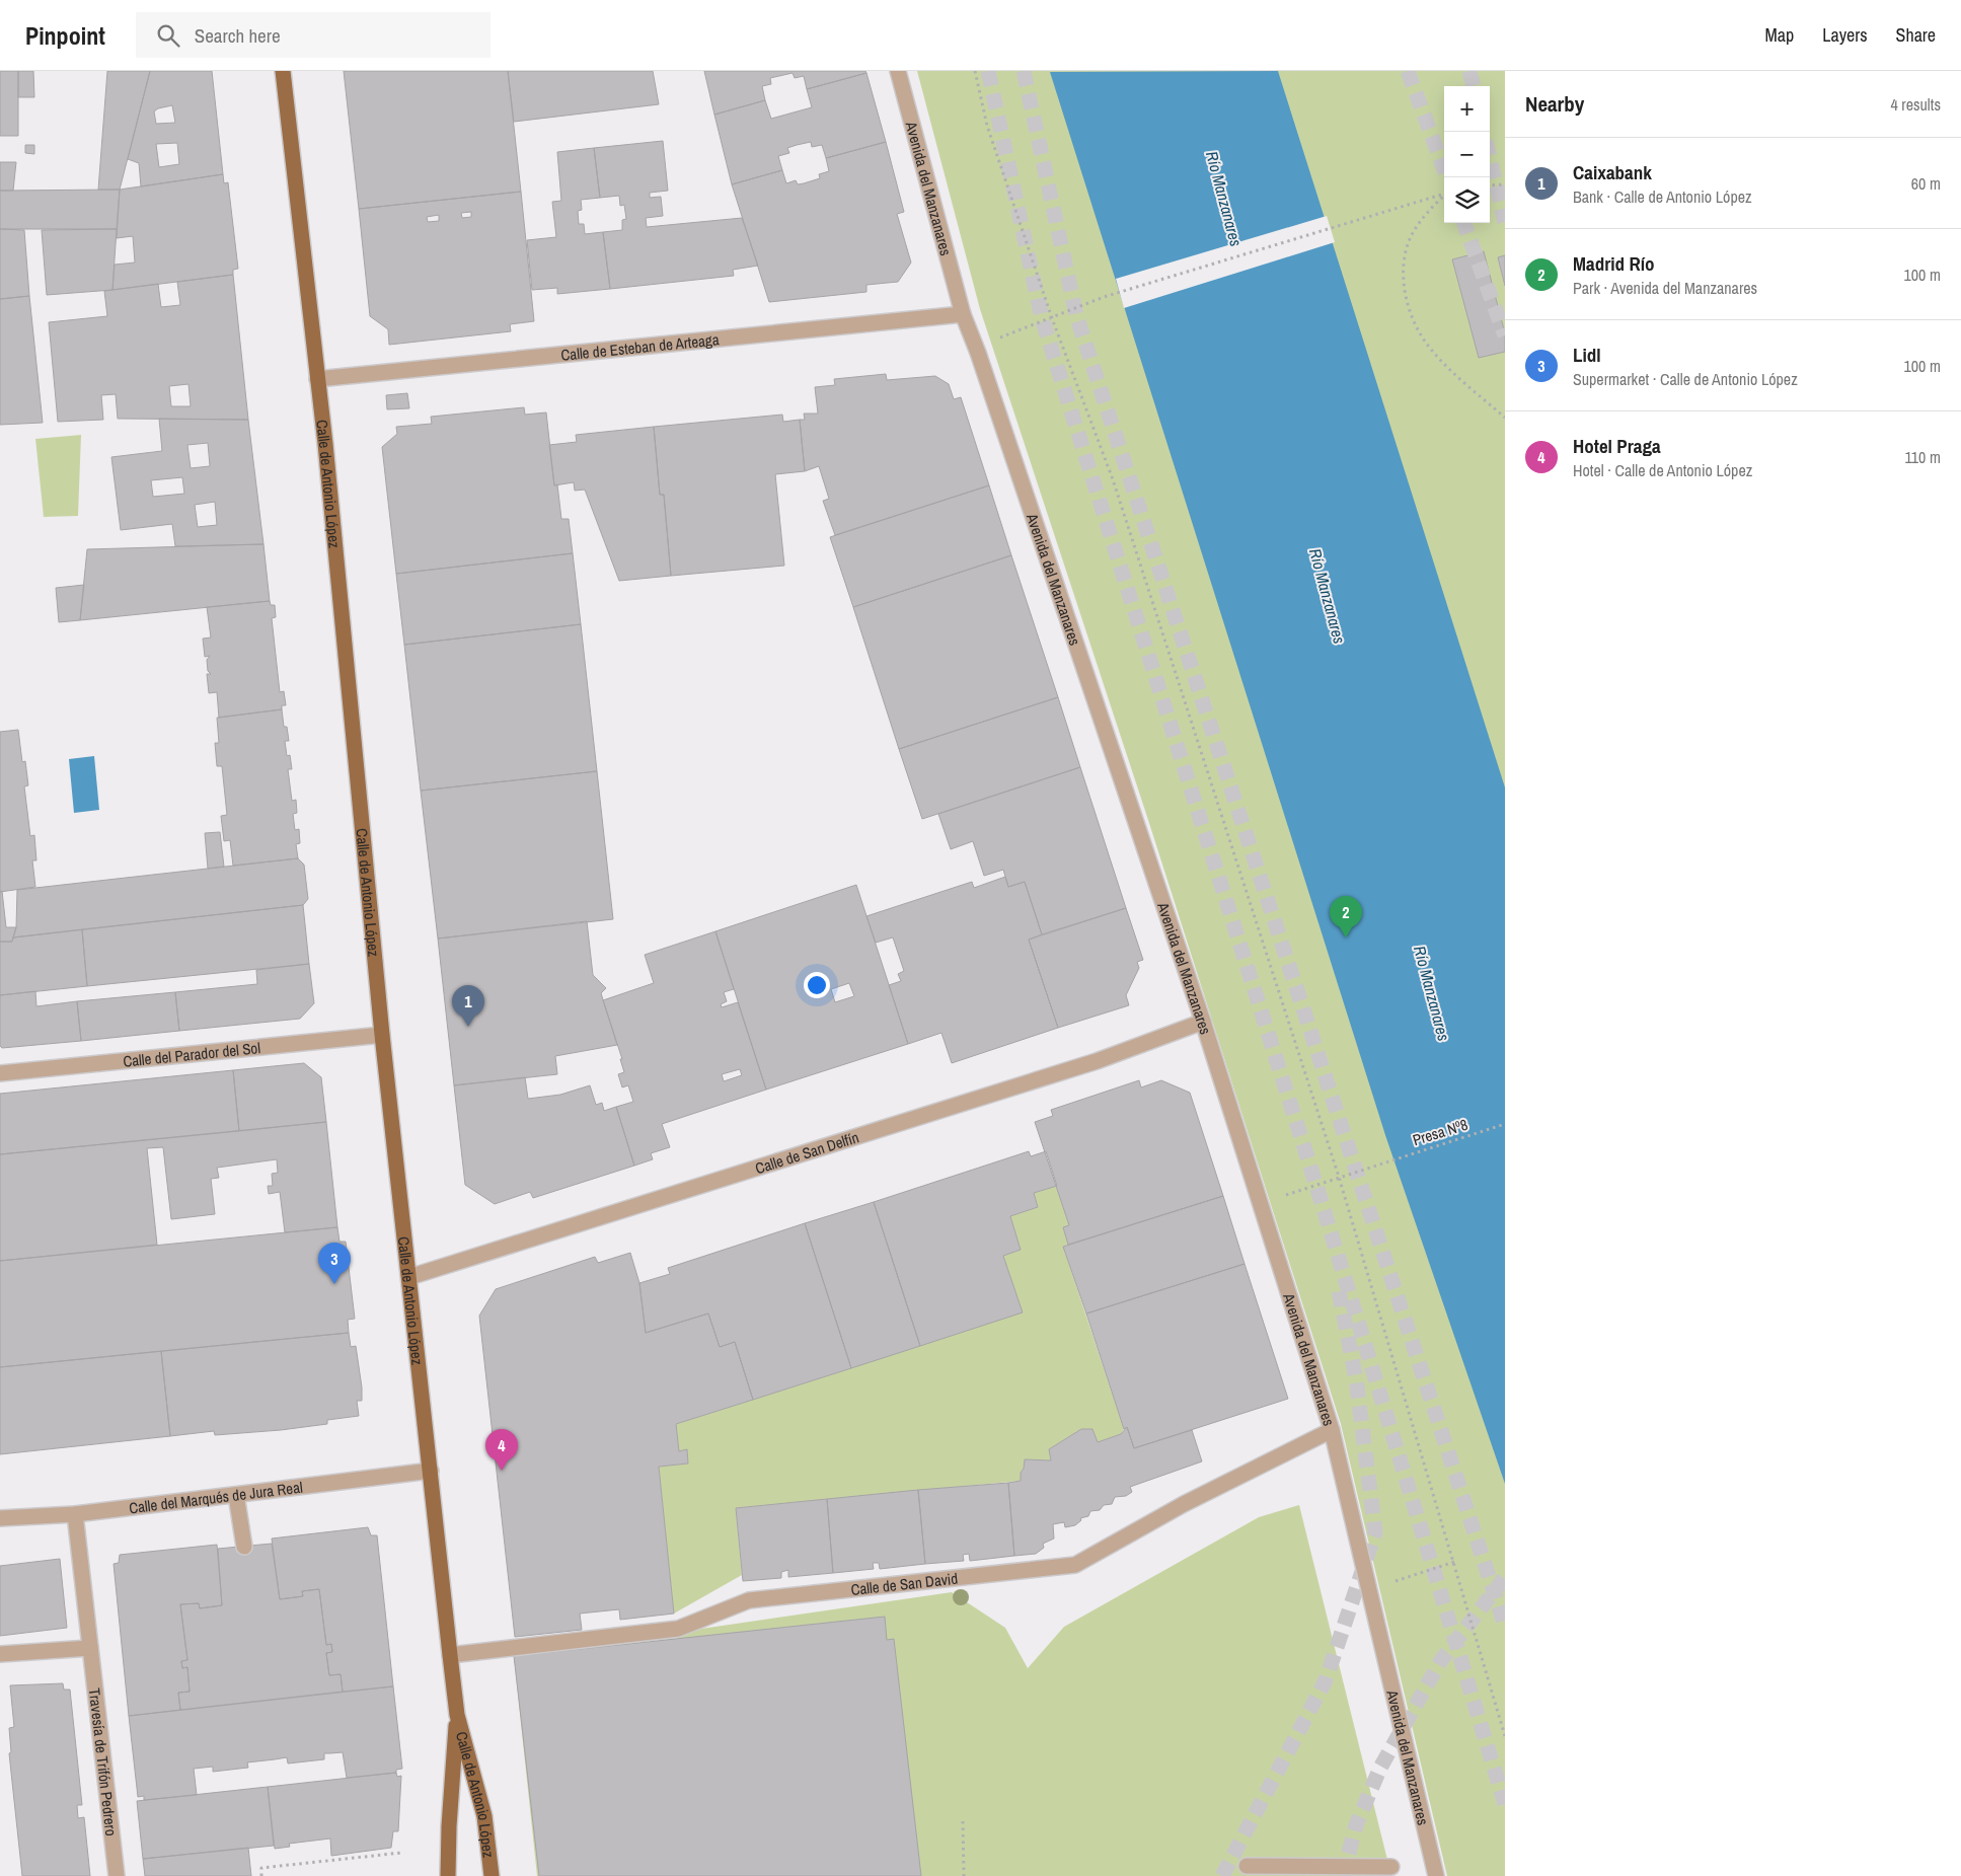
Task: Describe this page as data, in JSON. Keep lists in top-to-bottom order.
{
  "streets": {
    "main road": ["Calle de Antonio López"],
    "street": [
      "Avenida del Manzanares",
      "Calle de Esteban de Arteaga",
      "Calle del Parador del Sol",
      "Calle de San Delfín",
      "Calle del Marqués de Jura Real",
      "Calle de San David",
      "Travesía de Trifón Pedrero"
    ],
    "path": ["Presa Nº8"]
  },
  "crossings": [
    ["Avenida del Manzanares", "Calle de Esteban de Arteaga"],
    ["Avenida del Manzanares", "Calle de San Delfín"],
    ["Avenida del Manzanares", "Calle de San David"],
    ["Calle de Esteban de Arteaga", "Calle de Antonio López"],
    ["Calle de Antonio López", "Calle del Parador del Sol"],
    ["Calle de Antonio López", "Calle de San Delfín"],
    ["Calle de Antonio López", "Calle del Marqués de Jura Real"],
    ["Calle de Antonio López", "Calle de San David"],
    ["Calle del Marqués de Jura Real", "Travesía de Trifón Pedrero"]
  ],
  "water": ["Río Manzanares"],
  "page": {
    "header": "Pinpoint",
    "search": "Search here",
    "nav": ["Map", "Layers", "Share"],
    "heading": ["Nearby", "4 results"],
    "map_buttons": ["+", "−"],
    "list": [
      {
        "mark": "1",
        "name": "Caixabank",
        "note": "Bank · Calle de Antonio López",
        "value": "60 m"
      },
      {
        "mark": "2",
        "name": "Madrid Río",
        "note": "Park · Avenida del Manzanares",
        "value": "100 m"
      },
      {
        "mark": "3",
        "name": "Lidl",
        "note": "Supermarket · Calle de Antonio López",
        "value": "100 m"
      },
      {
        "mark": "4",
        "name": "Hotel Praga",
        "note": "Hotel · Calle de Antonio López",
        "value": "110 m"
      }
    ],
    "pins": [
      "2",
      "1",
      "3",
      "4"
    ]
  }
}
